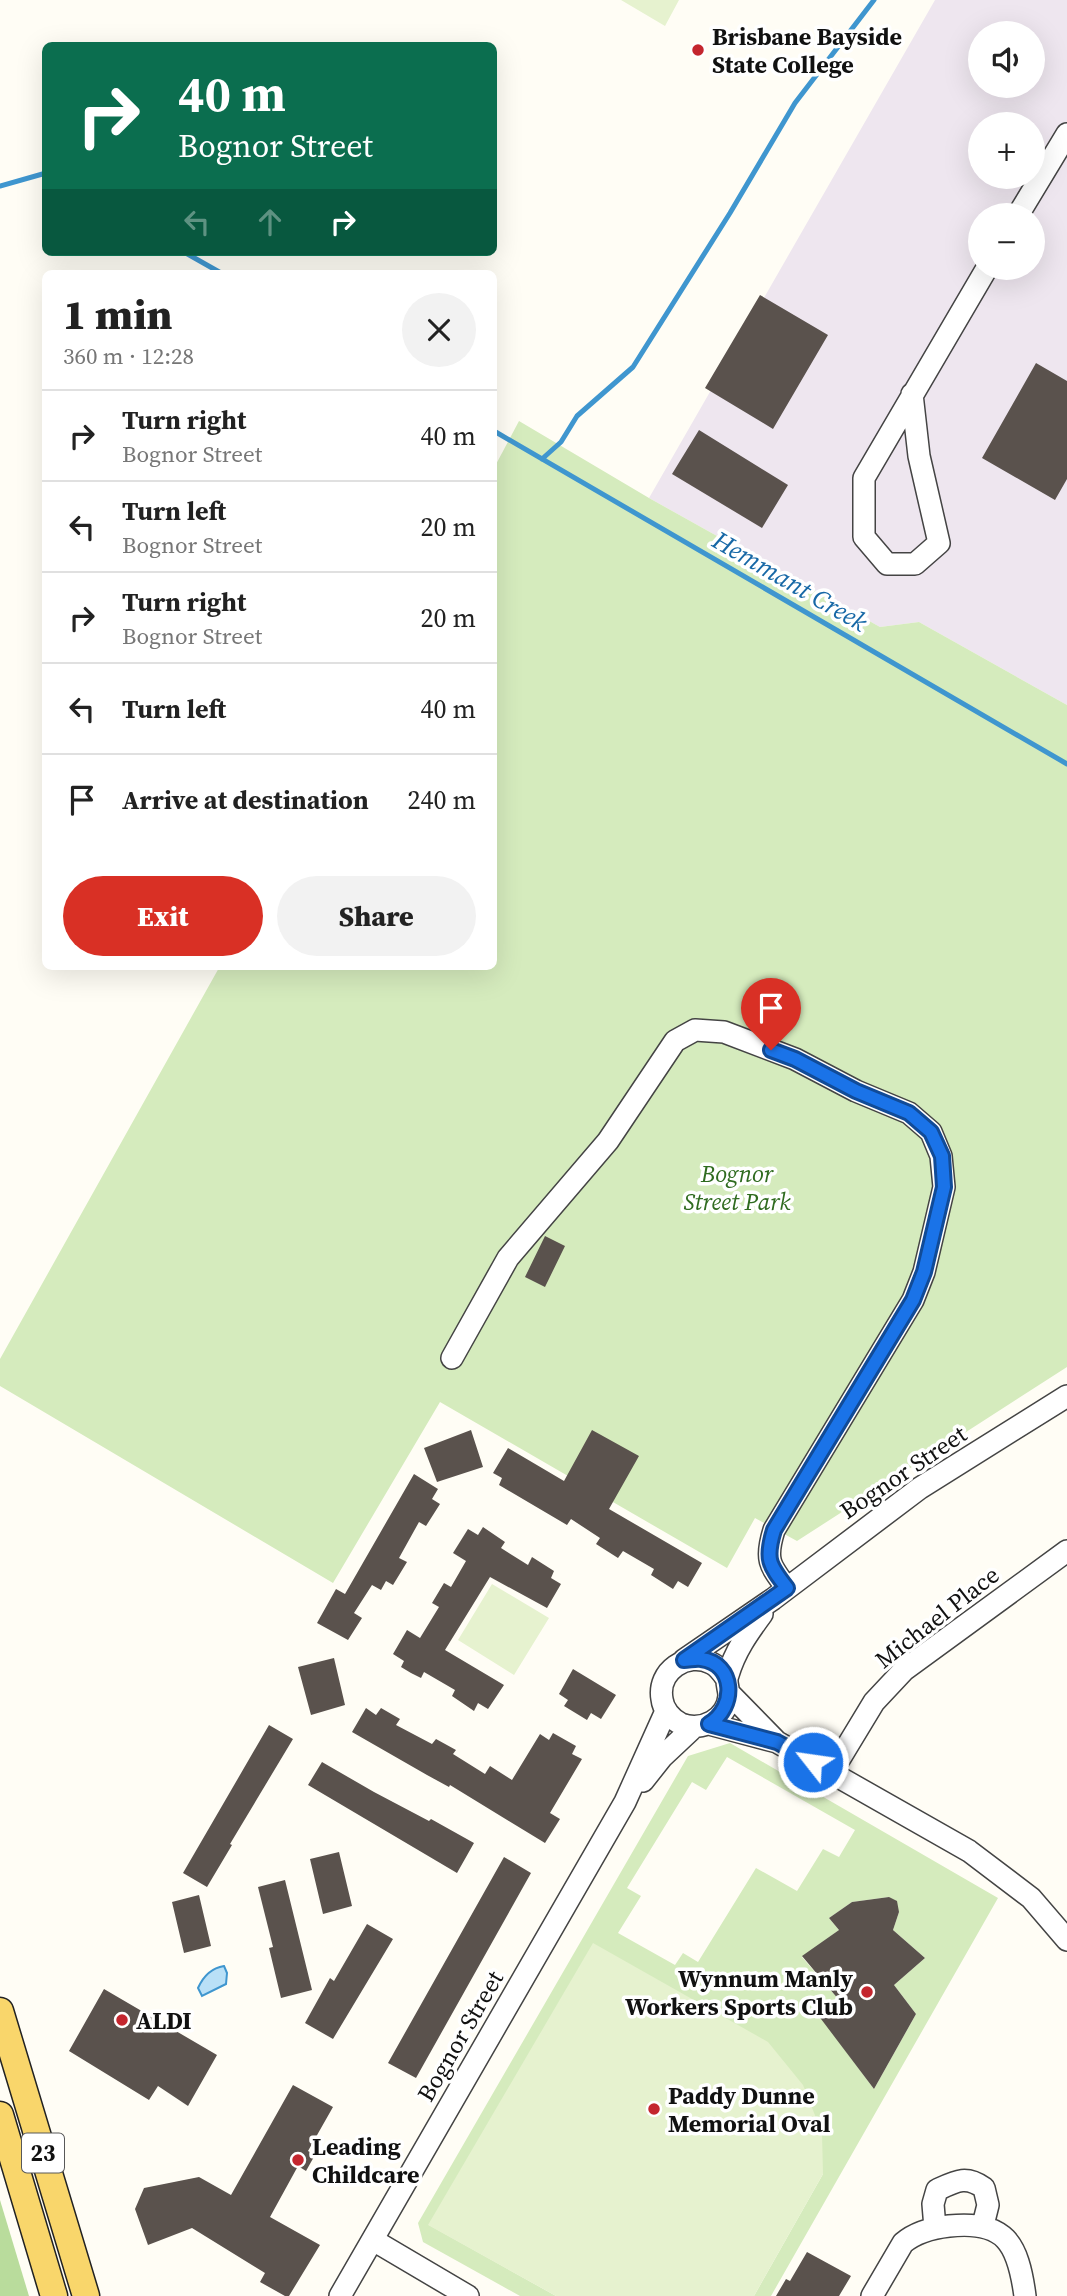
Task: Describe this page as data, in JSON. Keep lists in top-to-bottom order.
{
  "streets": {
    "main road": ["23"],
    "street": ["Bognor Street", "Michael Place"]
  },
  "water": ["Hemmant Creek"],
  "parks": ["Bognor Street Park"],
  "places": [
    "Brisbane Bayside State College",
    "Wynnum Manly Workers Sports Club",
    "ALDI",
    "Paddy Dunne Memorial Oval",
    "Leading Childcare"
  ],
  "page": {
    "map_buttons": ["+", "−"],
    "turn": ["40 m", "Bognor Street"],
    "heading": ["1 min", "360 m · 12:28"],
    "list": [
      {
        "name": "Turn right",
        "note": "Bognor Street",
        "value": "40 m"
      },
      {
        "name": "Turn left",
        "note": "Bognor Street",
        "value": "20 m"
      },
      {
        "name": "Turn right",
        "note": "Bognor Street",
        "value": "20 m"
      },
      {
        "name": "Turn left",
        "value": "40 m"
      },
      {
        "name": "Arrive at destination",
        "value": "240 m"
      }
    ],
    "buttons": ["Exit", "Share"]
  }
}
